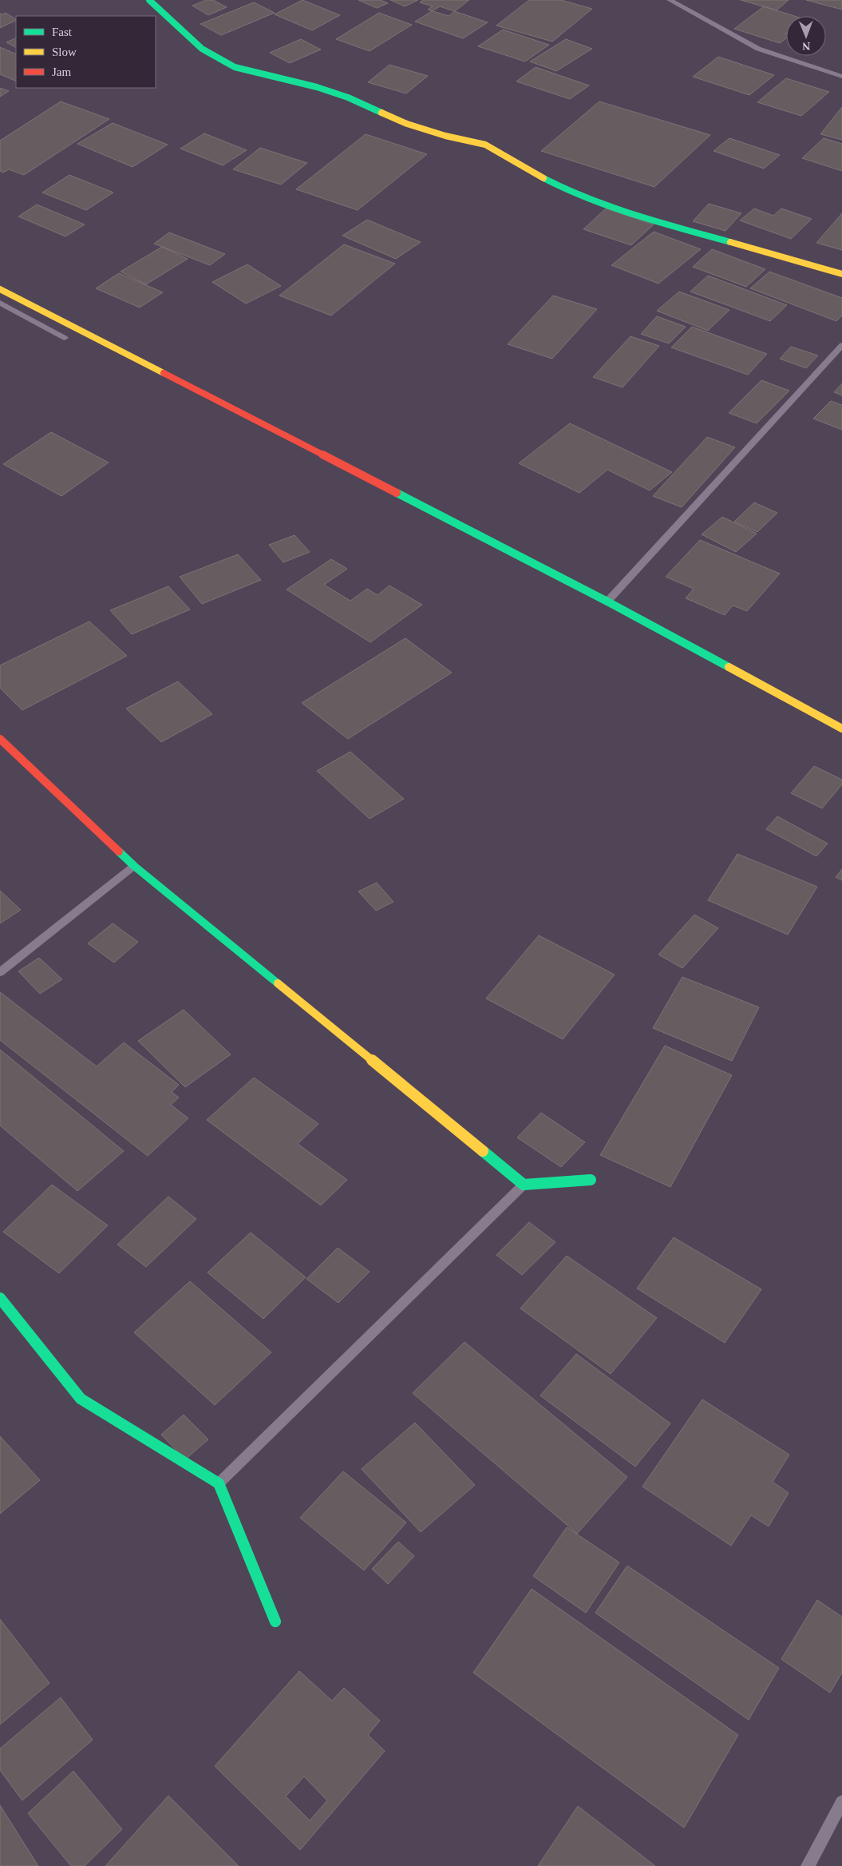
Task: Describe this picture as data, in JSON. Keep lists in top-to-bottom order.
{
  "legend": ["Fast", "Slow", "Jam"],
  "north": "bottom"
}
